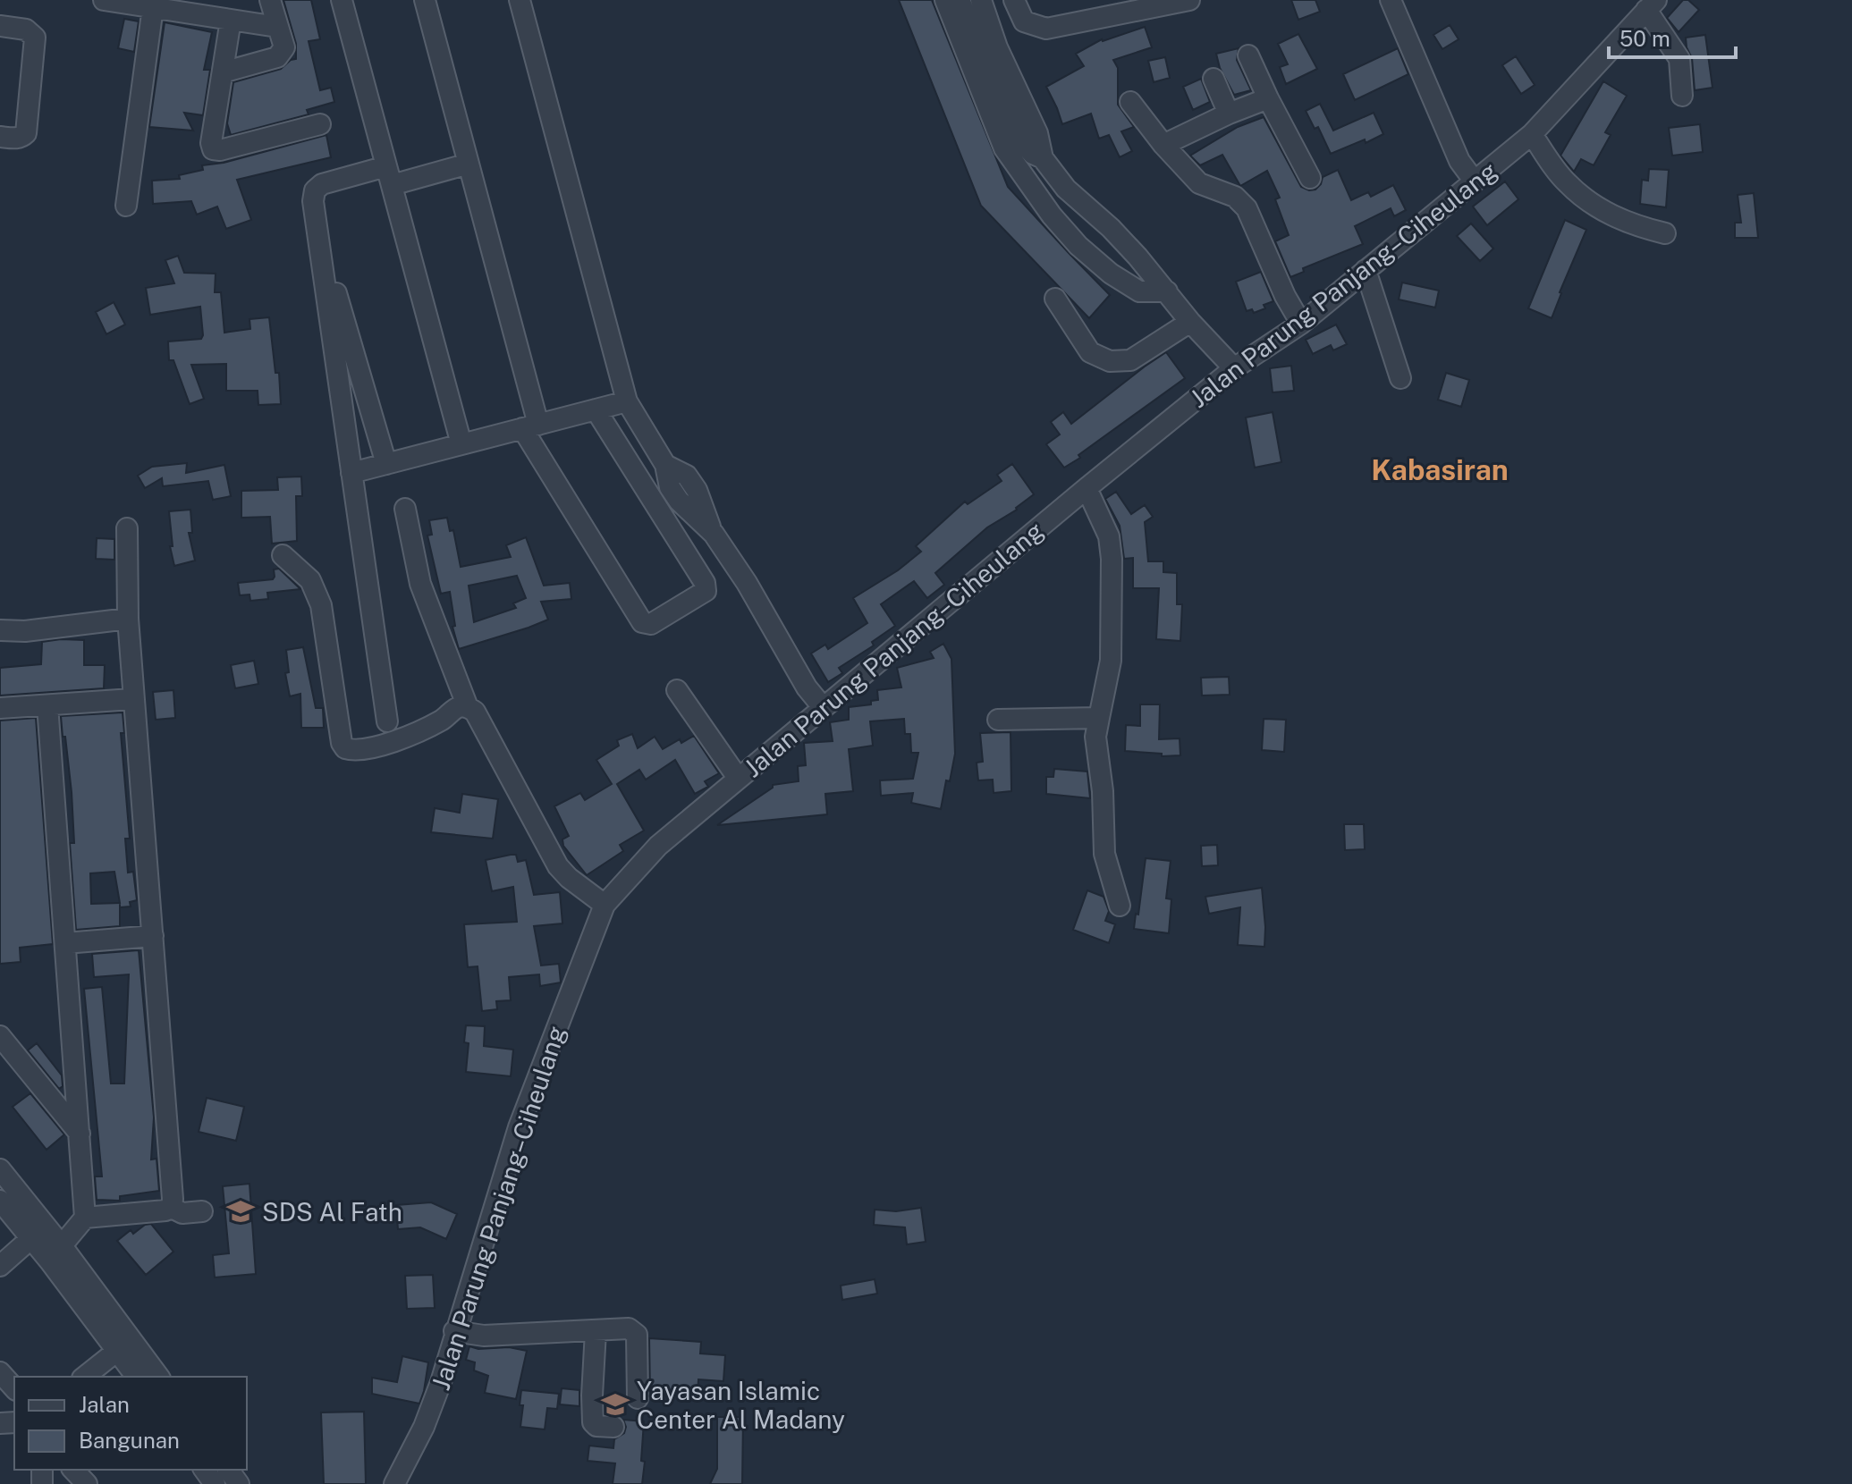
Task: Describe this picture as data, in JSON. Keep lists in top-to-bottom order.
{
  "streets": {
    "street": ["Jalan Parung Panjang–Ciheulang"]
  },
  "districts": ["Kabasiran"],
  "places": {
    "school or university": ["SDS Al Fath", "Yayasan Islamic Center Al Madany"]
  },
  "legend": ["Jalan", "Bangunan"],
  "scale_bar": "50 m"
}
